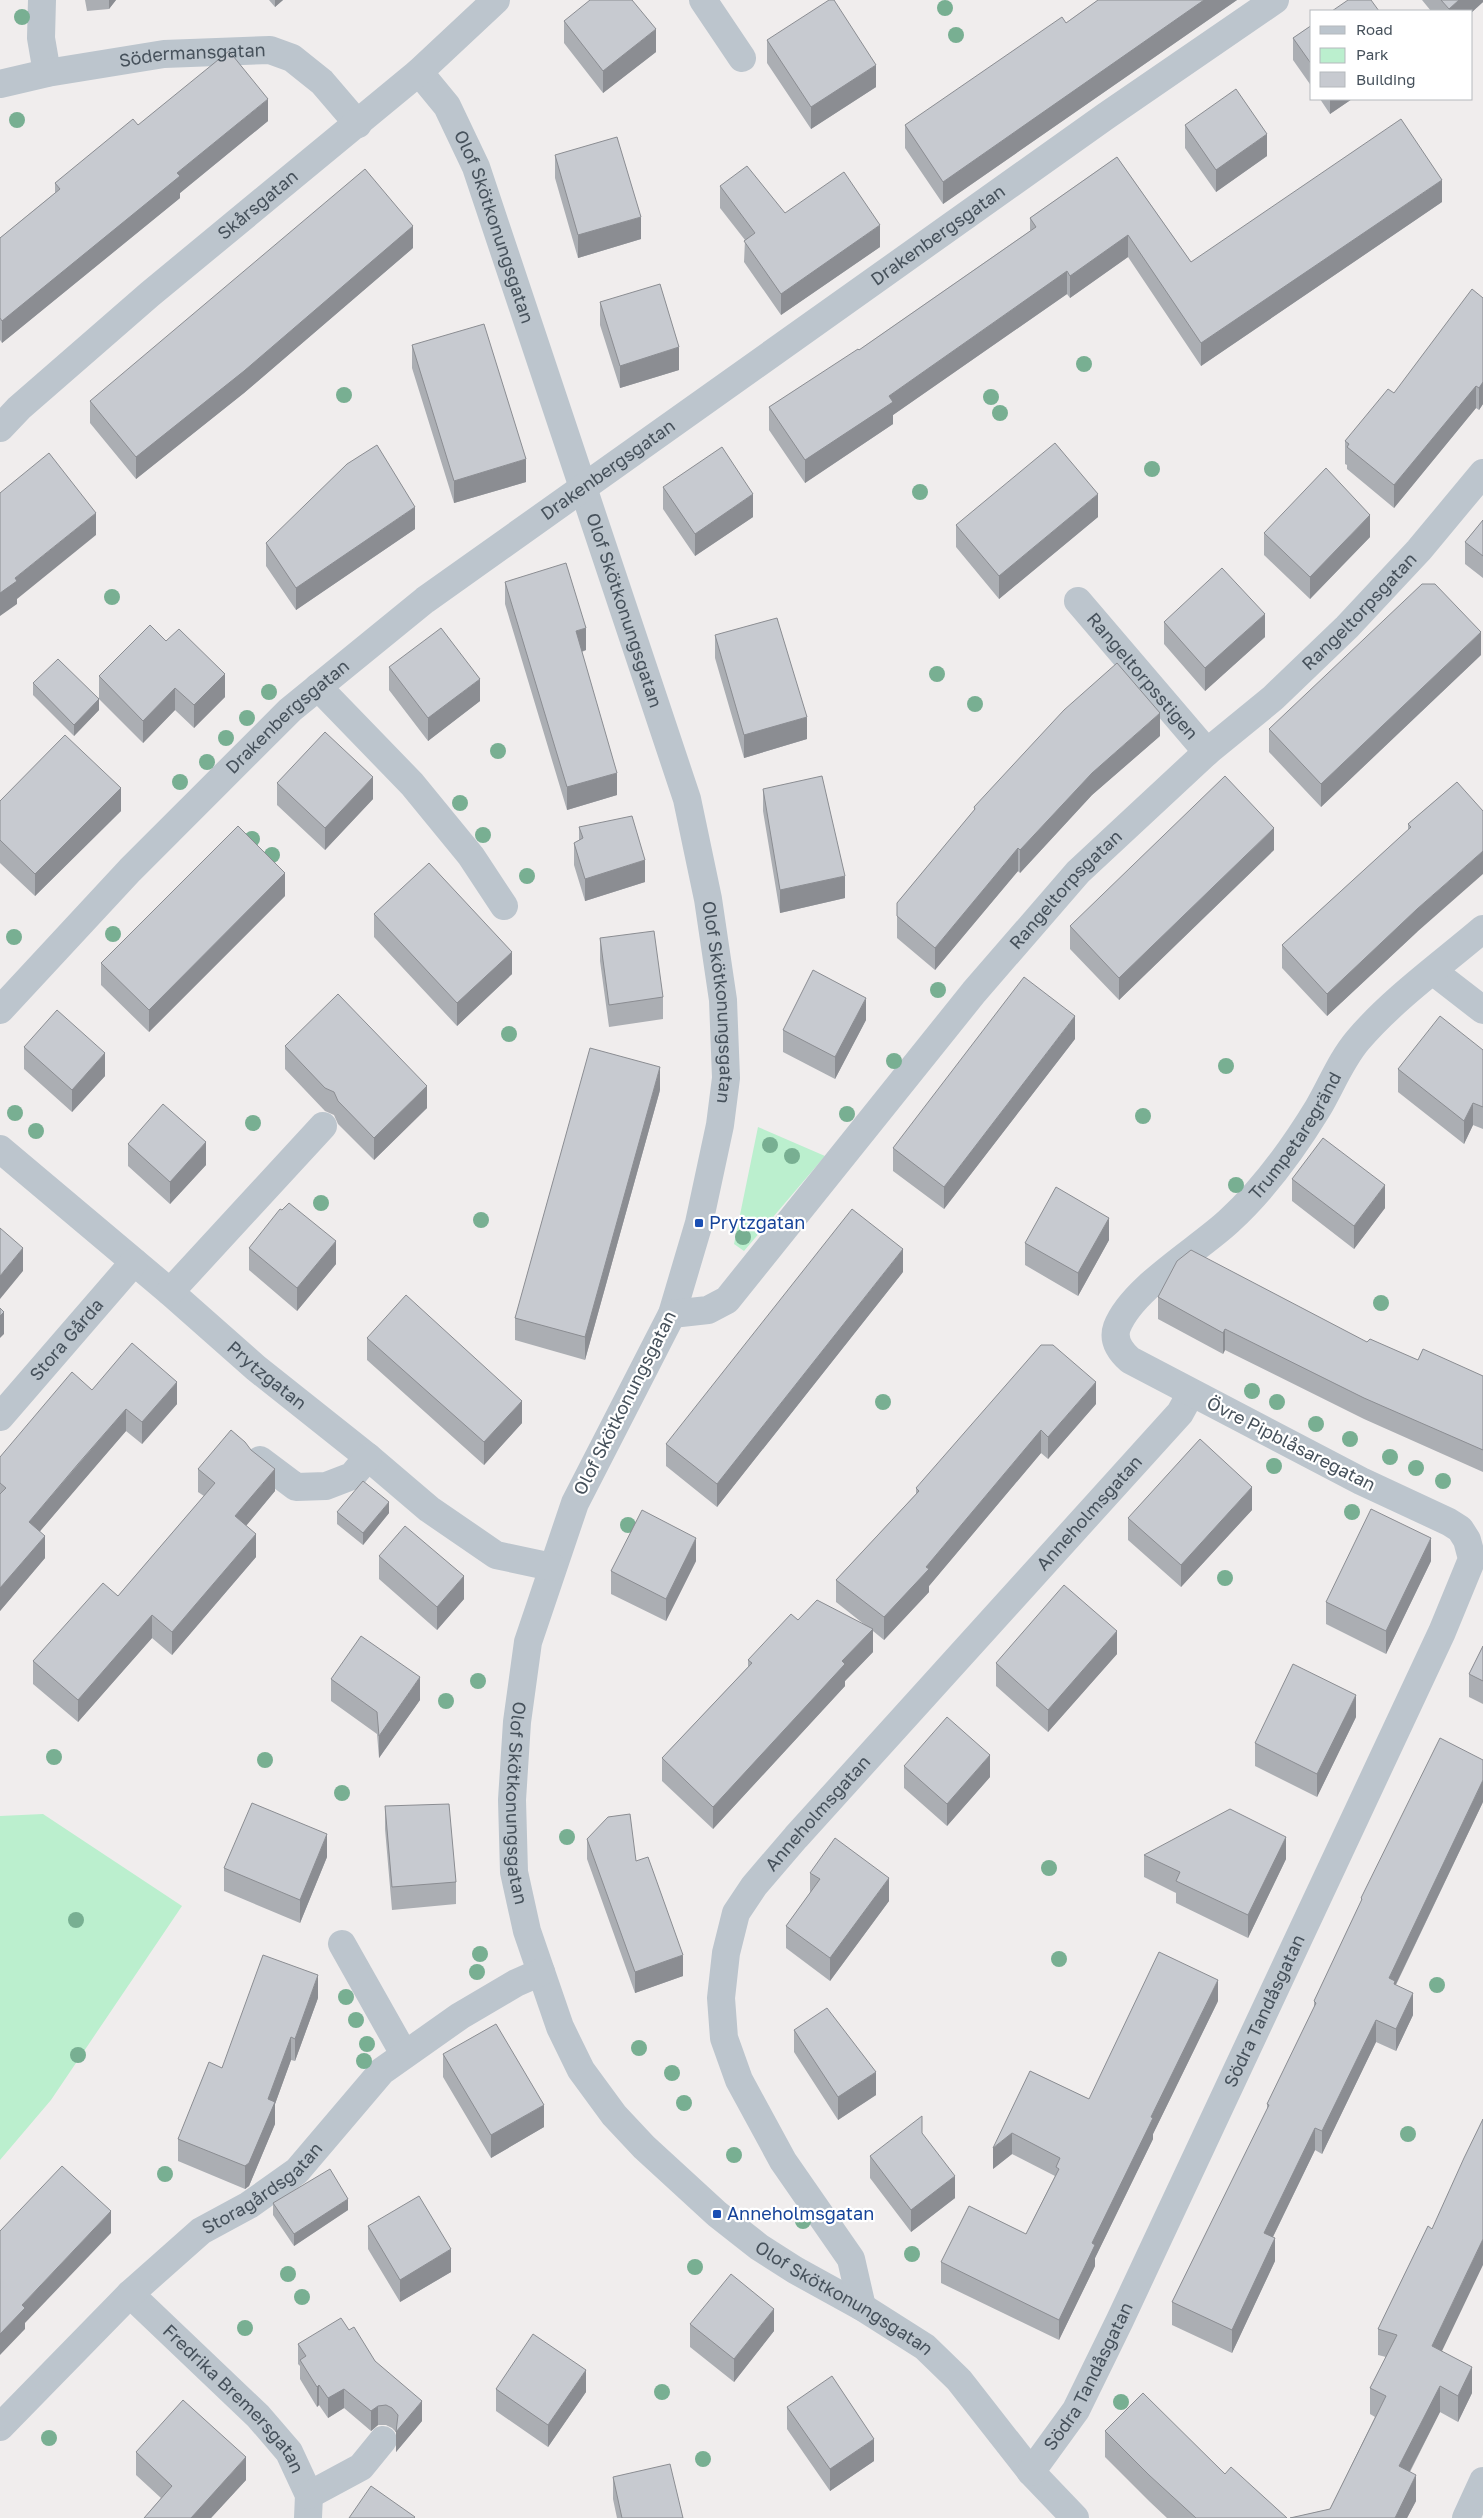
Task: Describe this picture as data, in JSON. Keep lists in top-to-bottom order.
{
  "streets": {
    "street": [
      "Södermansgatan",
      "Skårsgatan",
      "Olof Skötkonungsgatan",
      "Drakenbergsgatan",
      "Rangeltorpsgatan",
      "Rangeltorpsstigen",
      "Trumpetaregränd",
      "Stora Gårda",
      "Prytzgatan",
      "Övre Pipblåsaregatan",
      "Anneholmsgatan",
      "Södra Tandåsgatan",
      "Storagårdsgatan",
      "Fredrika Bremersgatan"
    ]
  },
  "crossings": [
    ["Södermansgatan", "Skårsgatan"],
    ["Skårsgatan", "Olof Skötkonungsgatan"],
    ["Olof Skötkonungsgatan", "Drakenbergsgatan"],
    ["Olof Skötkonungsgatan", "Rangeltorpsgatan"],
    ["Olof Skötkonungsgatan", "Prytzgatan"],
    ["Olof Skötkonungsgatan", "Anneholmsgatan"],
    ["Olof Skötkonungsgatan", "Södra Tandåsgatan"],
    ["Olof Skötkonungsgatan", "Storagårdsgatan"],
    ["Rangeltorpsgatan", "Rangeltorpsstigen"],
    ["Trumpetaregränd", "Övre Pipblåsaregatan"],
    ["Stora Gårda", "Prytzgatan"],
    ["Övre Pipblåsaregatan", "Anneholmsgatan"],
    ["Övre Pipblåsaregatan", "Södra Tandåsgatan"],
    ["Storagårdsgatan", "Fredrika Bremersgatan"]
  ],
  "places": {
    "transit": ["Prytzgatan", "Anneholmsgatan"]
  },
  "legend": ["Road", "Park", "Building"]
}
